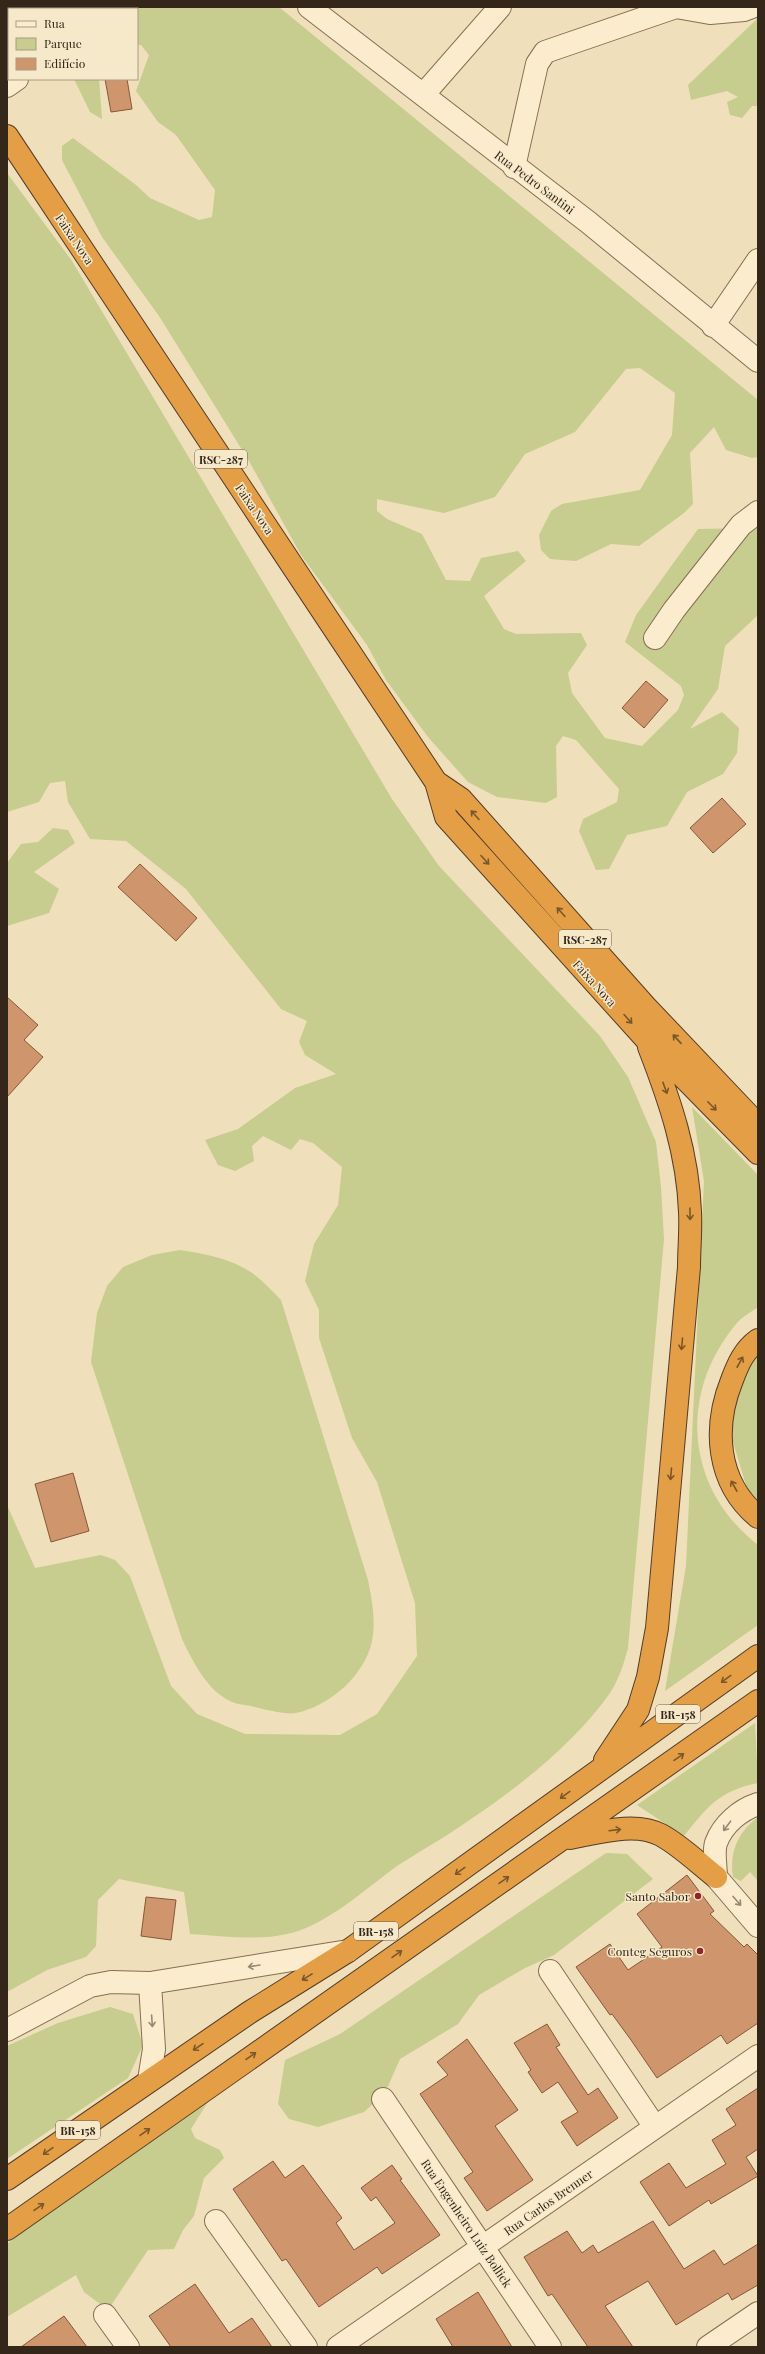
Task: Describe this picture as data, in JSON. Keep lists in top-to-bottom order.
{
  "streets": {
    "highway": ["Faixa Nova", "RSC-287", "BR-158"],
    "street": ["Rua Pedro Santini", "Rua Carlos Brenner", "Rua Engenheiro Luiz Bollick"]
  },
  "crossings": [
    ["Rua Carlos Brenner", "Rua Engenheiro Luiz Bollick"]
  ],
  "places": ["Santo Sabor", "Conteg Seguros"],
  "legend": ["Rua", "Parque", "Edifício"]
}
